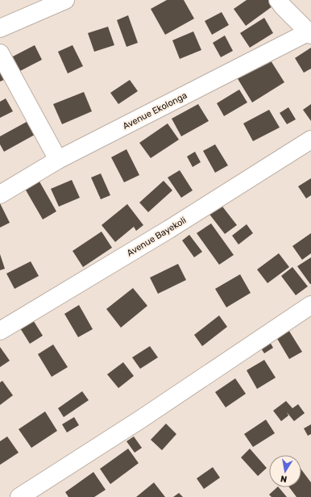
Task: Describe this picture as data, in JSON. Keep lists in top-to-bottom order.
{
  "streets": {
    "street": ["Avenue Ekolonga", "Avenue Bayekoli"]
  },
  "north": "bottom"
}
